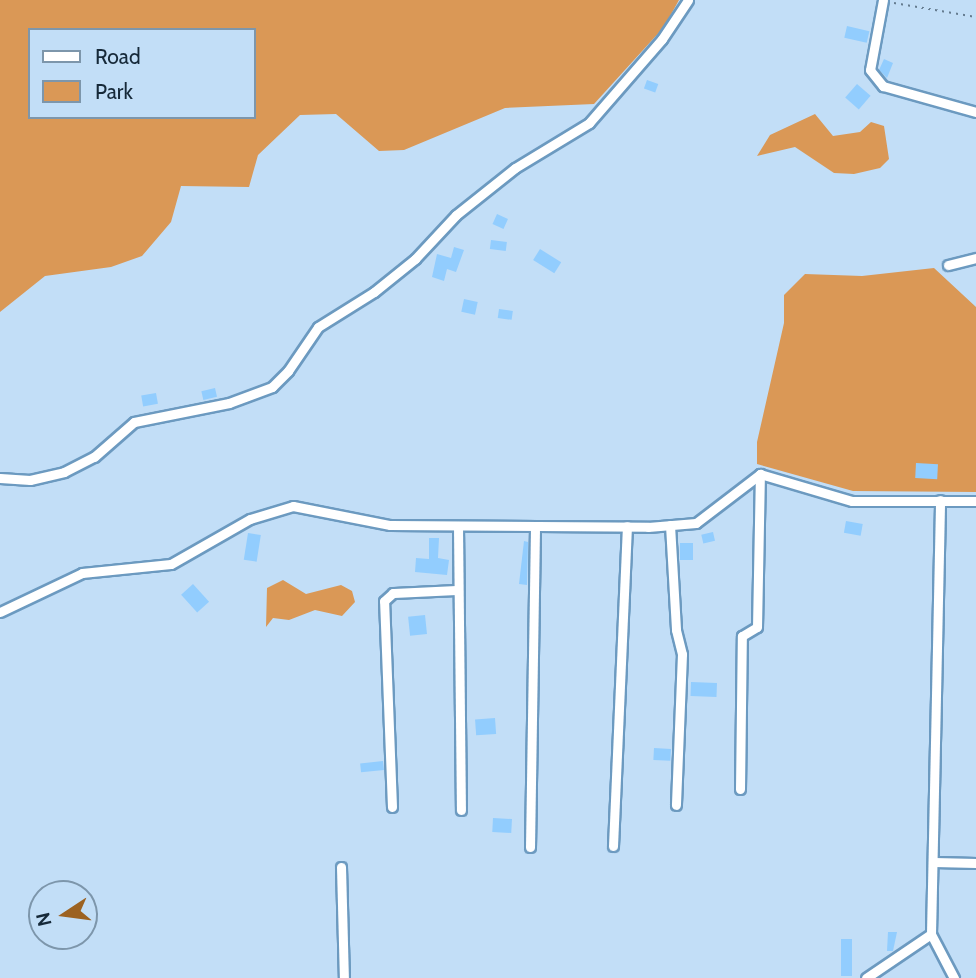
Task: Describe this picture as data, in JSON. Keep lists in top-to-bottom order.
{
  "legend": ["Road", "Park"],
  "north": "left"
}
